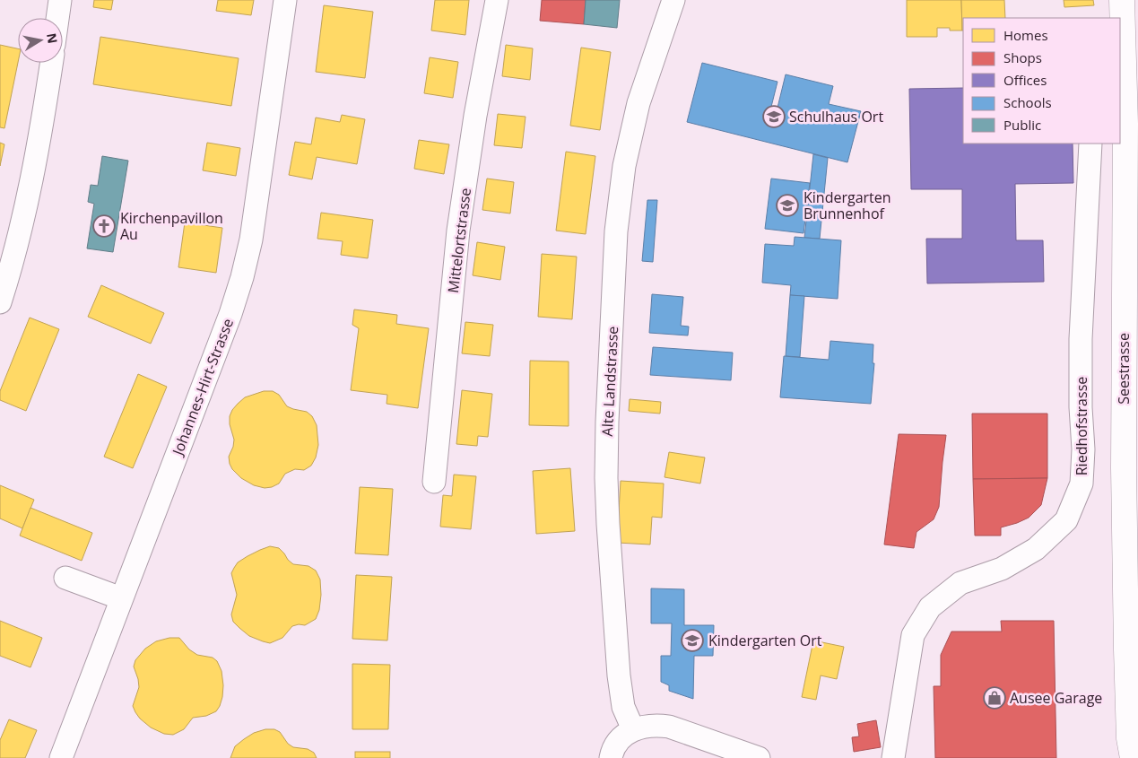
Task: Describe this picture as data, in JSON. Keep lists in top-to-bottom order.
{
  "streets": {
    "main road": ["Seestrasse"],
    "street": [
      "Mittelortstrasse",
      "Alte Landstrasse",
      "Johannes-Hirt-Strasse",
      "Riedhofstrasse"
    ]
  },
  "places": {
    "school or university": ["Schulhaus Ort", "Kindergarten Brunnenhof", "Kindergarten Ort"],
    "church": ["Kirchenpavillon Au"],
    "shop": ["Ausee Garage"]
  },
  "legend": [
    "Homes",
    "Shops",
    "Offices",
    "Schools",
    "Public"
  ],
  "north": "right"
}
